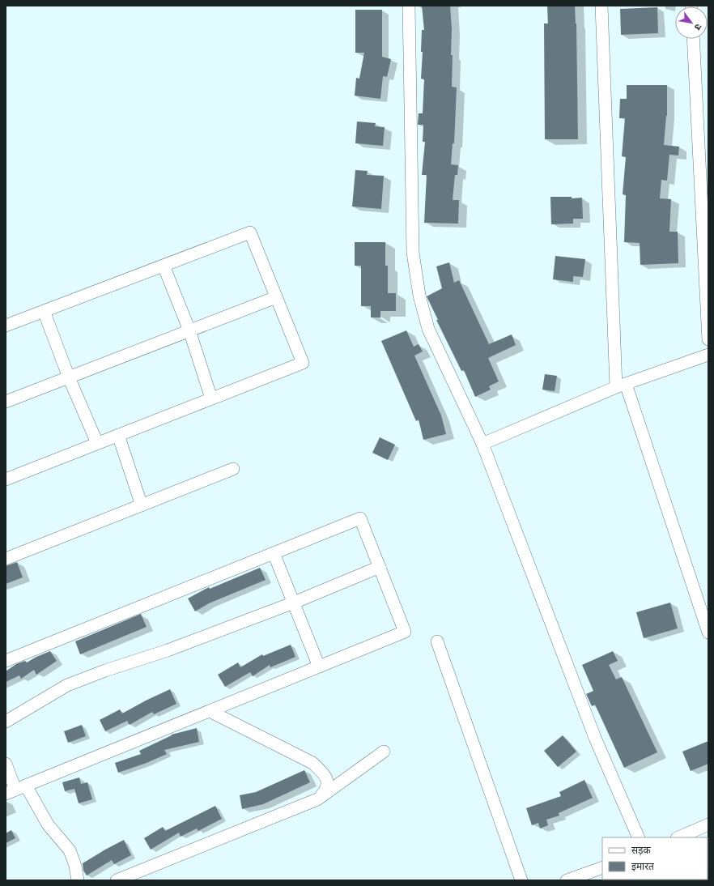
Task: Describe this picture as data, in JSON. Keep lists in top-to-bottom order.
{
  "legend": ["सड़क", "इमारत"],
  "north": "bottom right"
}
